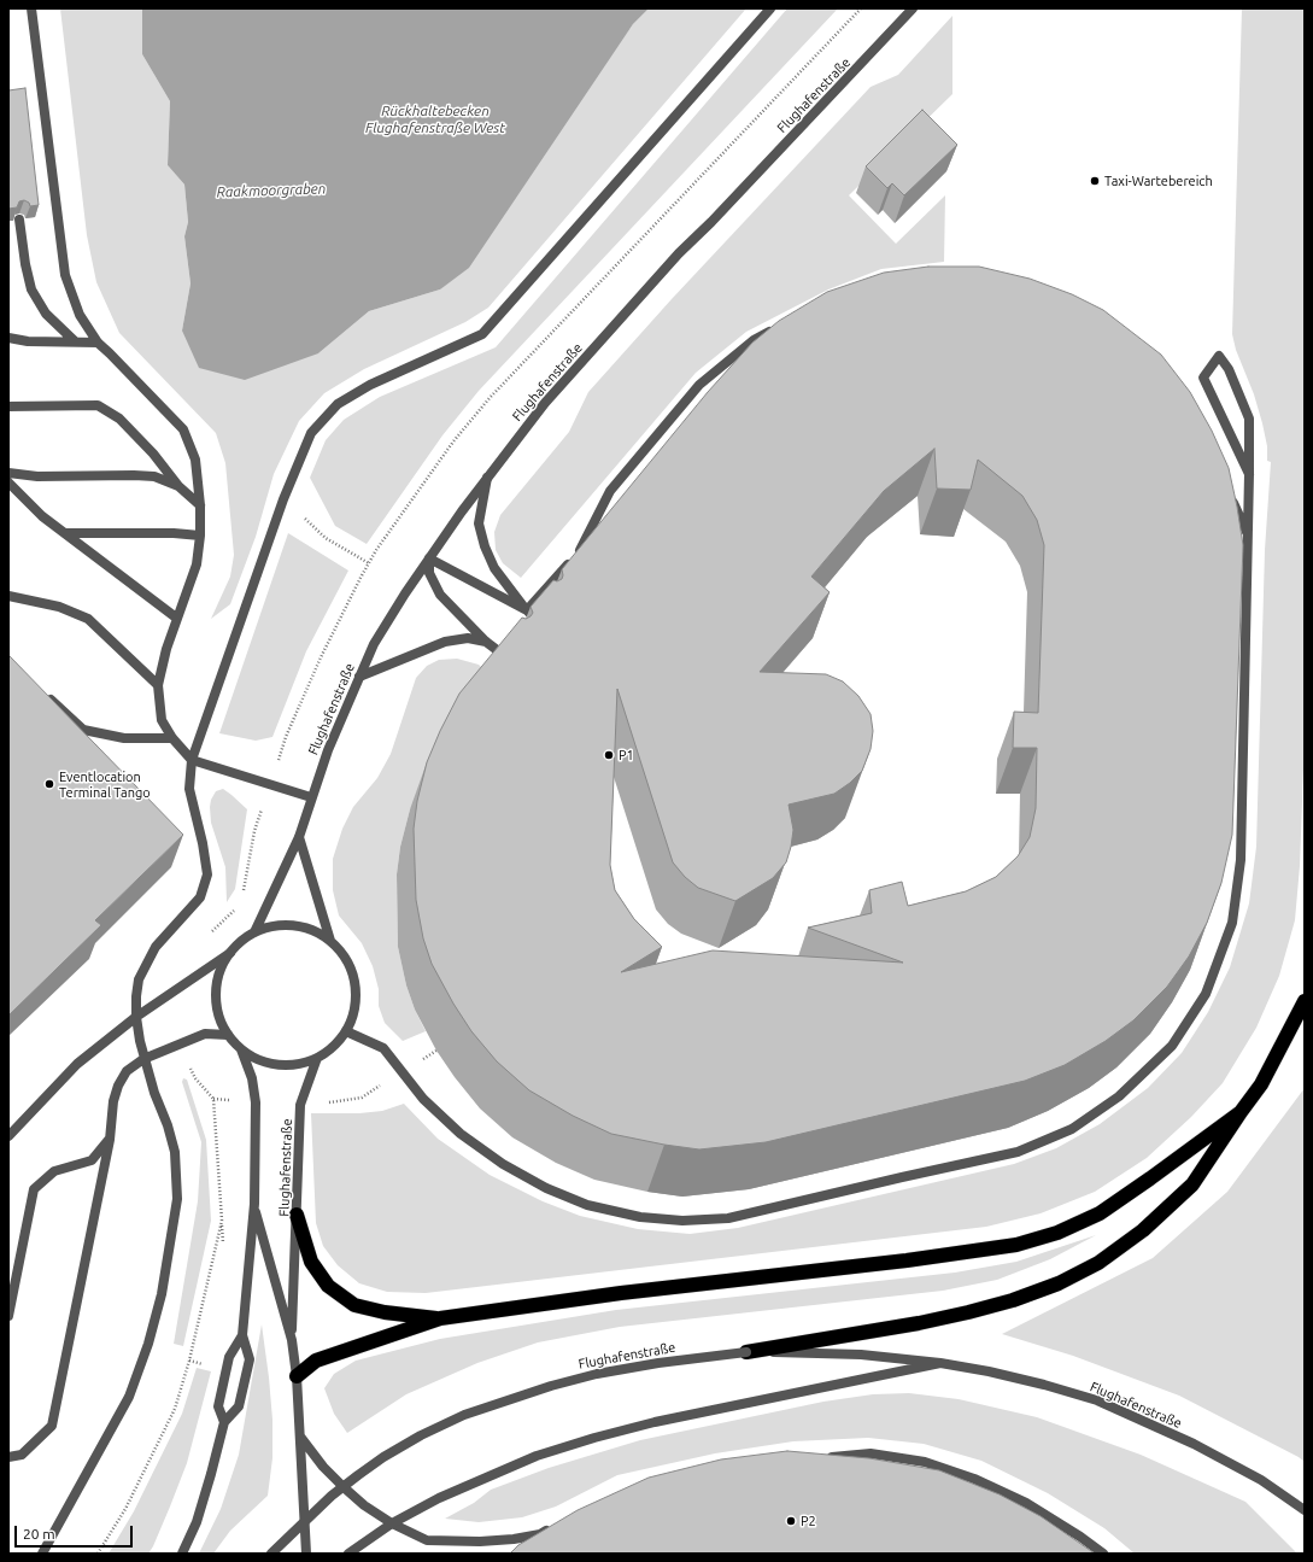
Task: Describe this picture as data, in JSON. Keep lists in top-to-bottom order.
{
  "streets": {
    "street": ["Flughafenstraße"]
  },
  "water": ["Rückhaltebecken Flughafenstraße West", "Raakmoorgraben"],
  "places": [
    "Taxi-Wartebereich",
    "P1",
    "Eventlocation Terminal Tango",
    "P2"
  ],
  "scale_bar": "20 m"
}
